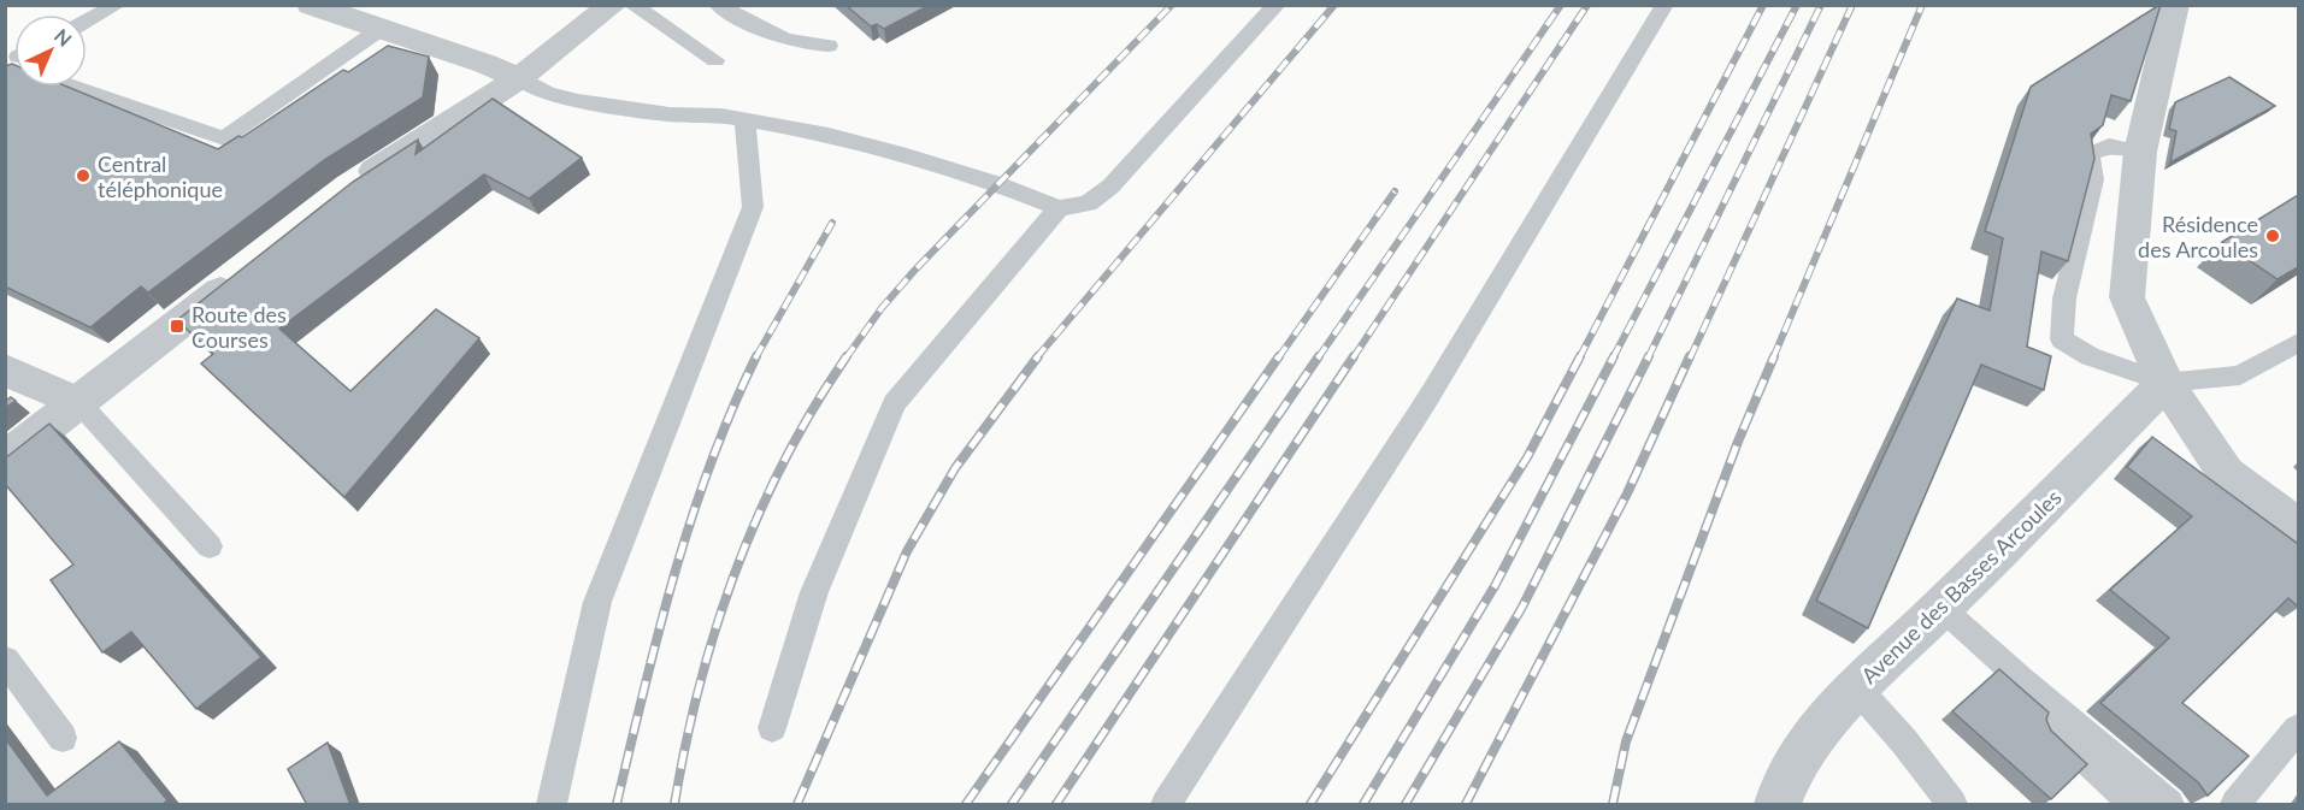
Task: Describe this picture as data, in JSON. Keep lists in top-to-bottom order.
{
  "streets": {
    "street": ["Avenue des Basses Arcoules"]
  },
  "places": {
    "other": ["Central téléphonique", "Résidence des Arcoules"],
    "transit": ["Route des Courses"]
  },
  "north": "top right"
}
